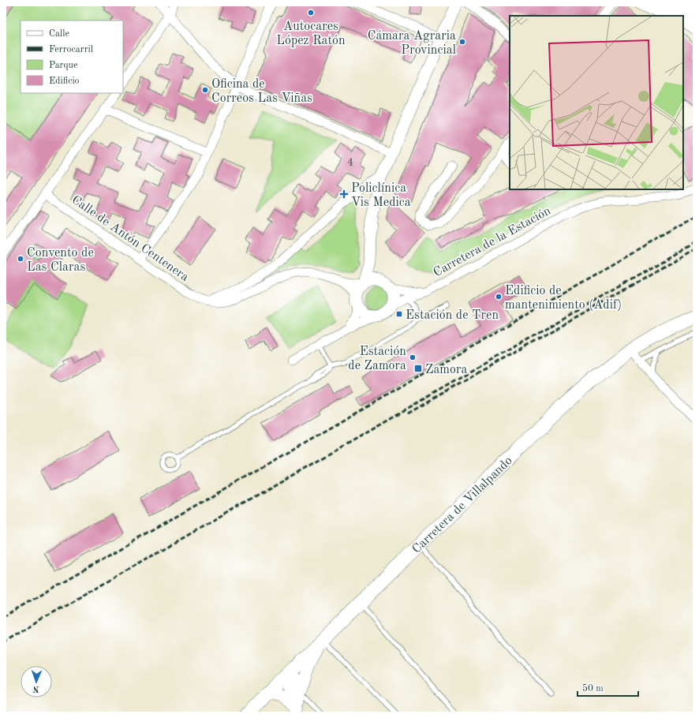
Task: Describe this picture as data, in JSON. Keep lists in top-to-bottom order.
{
  "streets": {
    "main road": ["Carretera de Villalpando"],
    "street": ["Calle de Antón Centenera", "Carretera de la Estación"]
  },
  "crossings": [
    ["Calle de Antón Centenera", "Carretera de la Estación"]
  ],
  "places": {
    "other": [
      "Autocares López Ratón",
      "Cámara Agraria Provincial",
      "Oficina de Correos Las Viñas",
      "Convento de Las Claras",
      "Edificio de mantenimiento (Adif)",
      "Estación de Zamora"
    ],
    "health": ["Policlínica Vis Medica"],
    "transit": ["Estación de Tren", "Zamora"]
  },
  "house_numbers": ["4"],
  "legend": [
    "Calle",
    "Ferrocarril",
    "Parque",
    "Edificio"
  ],
  "scale_bar": "50 m",
  "north": "bottom"
}
